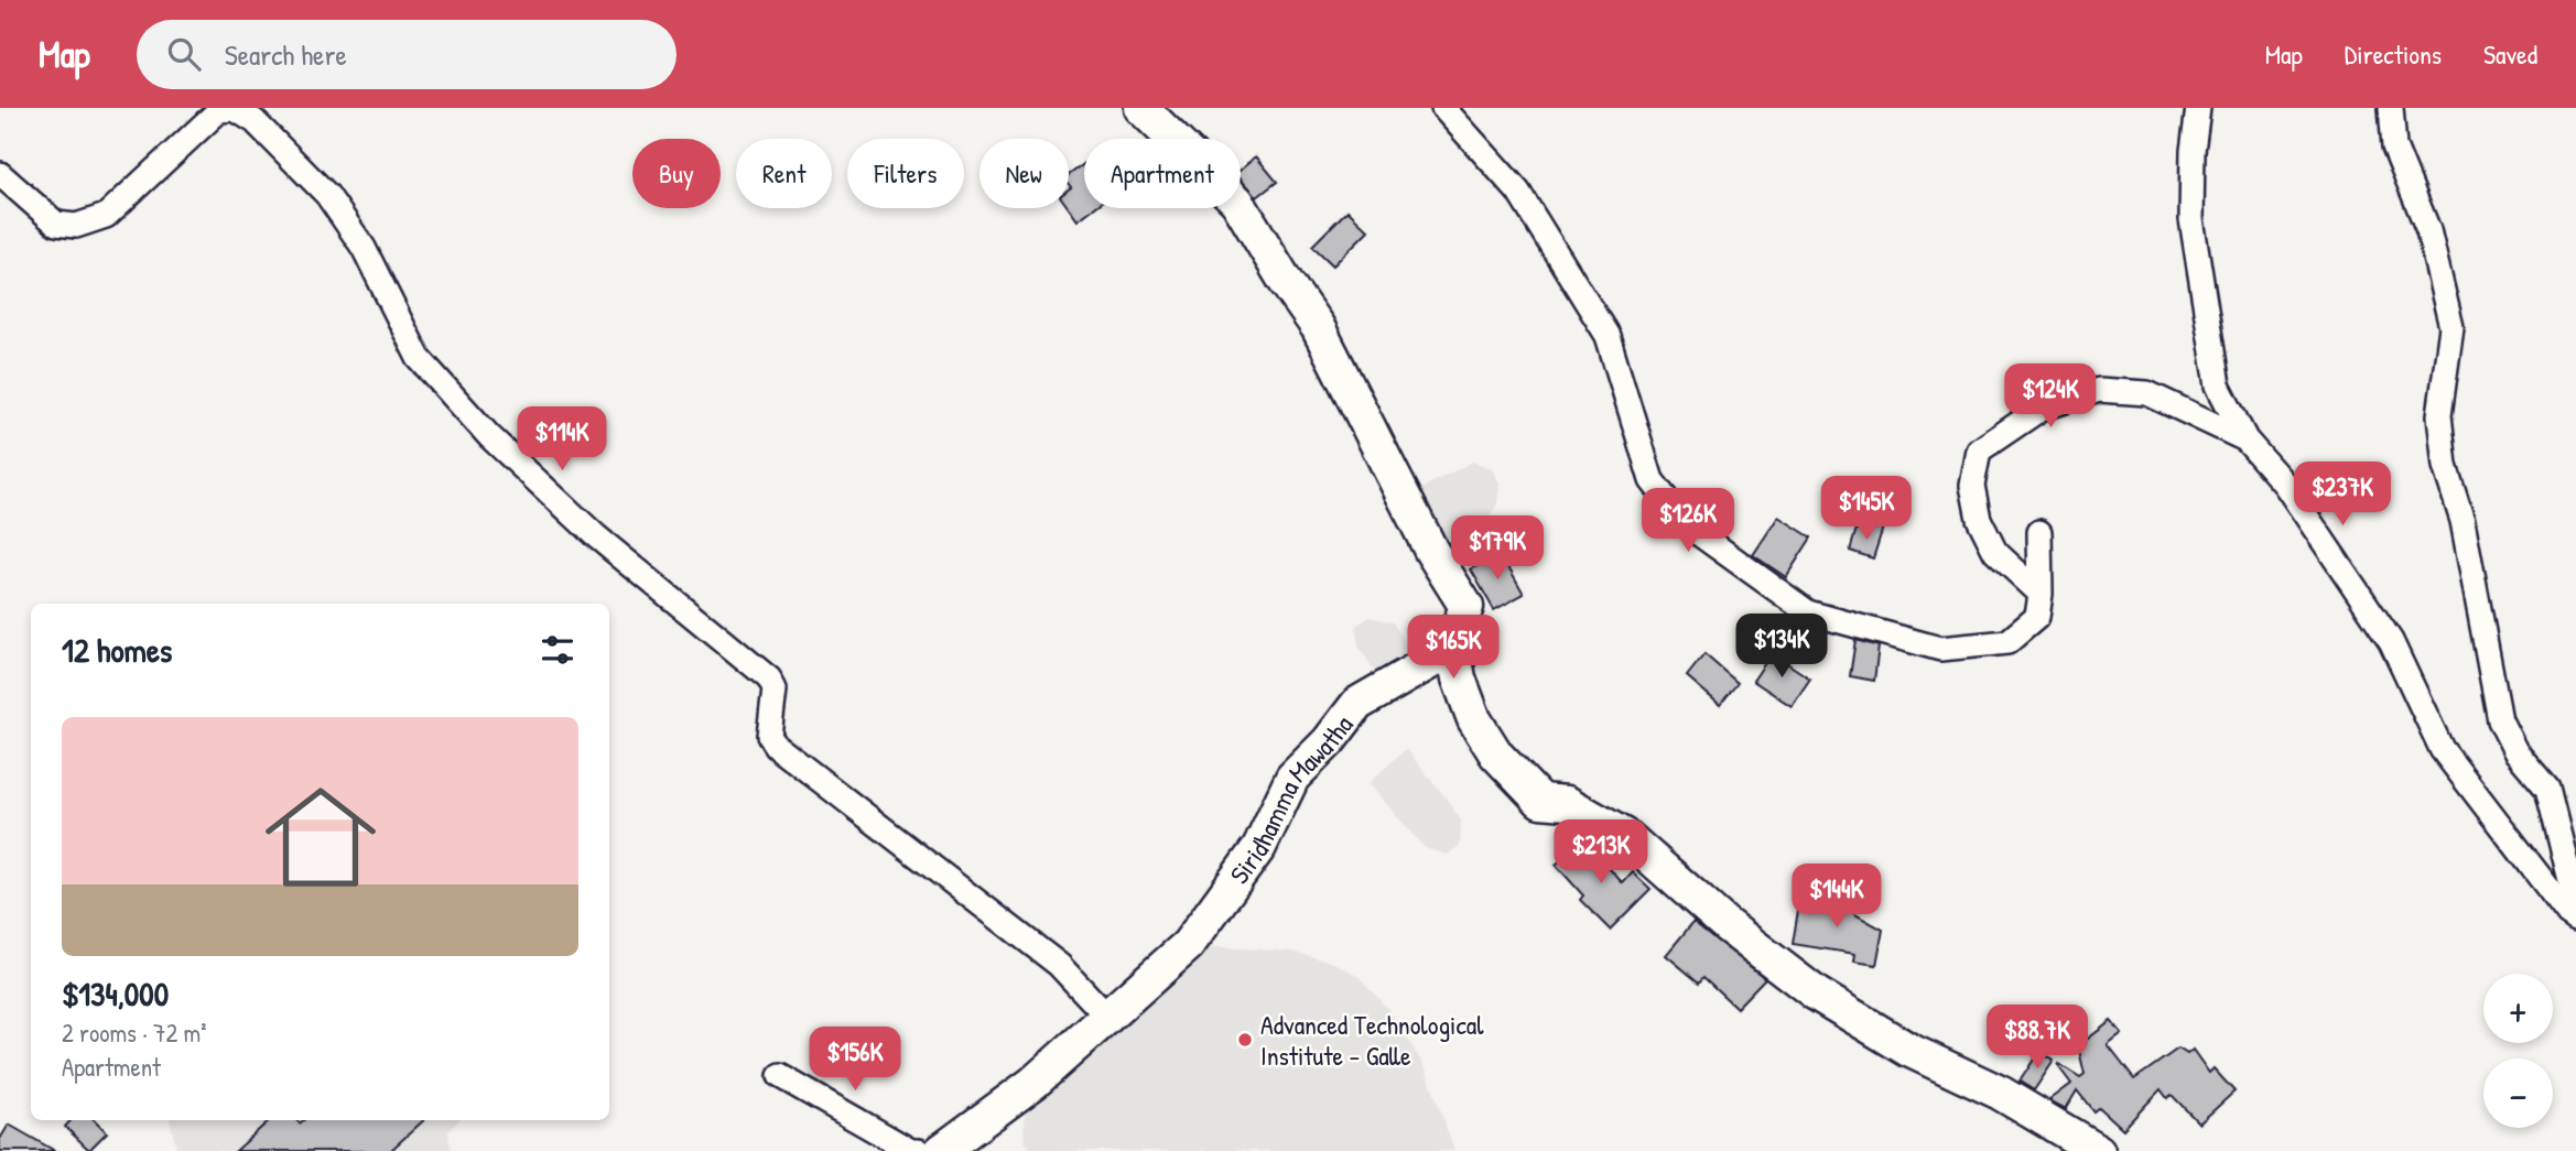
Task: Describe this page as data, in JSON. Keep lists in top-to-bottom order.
{
  "streets": {
    "street": ["Siridhamma Mawatha"]
  },
  "places": ["Advanced Technological Institute - Galle"],
  "page": {
    "header": "Map",
    "search": "Search here",
    "nav": ["Map", "Directions", "Saved"],
    "chip": [
      "Buy",
      "Rent",
      "Filters",
      "New",
      "Apartment"
    ],
    "price": [
      "$124K",
      "$114K",
      "$237K",
      "$145K",
      "$126K",
      "$179K",
      "$134K",
      "$165K",
      "$213K",
      "$144K",
      "$88.7K",
      "$156K"
    ],
    "heading": "12 homes",
    "list": [
      {
        "name": "$134,000",
        "note": "2 rooms · 72 m² · Apartment"
      }
    ],
    "map_buttons": ["+", "−"]
  }
}
